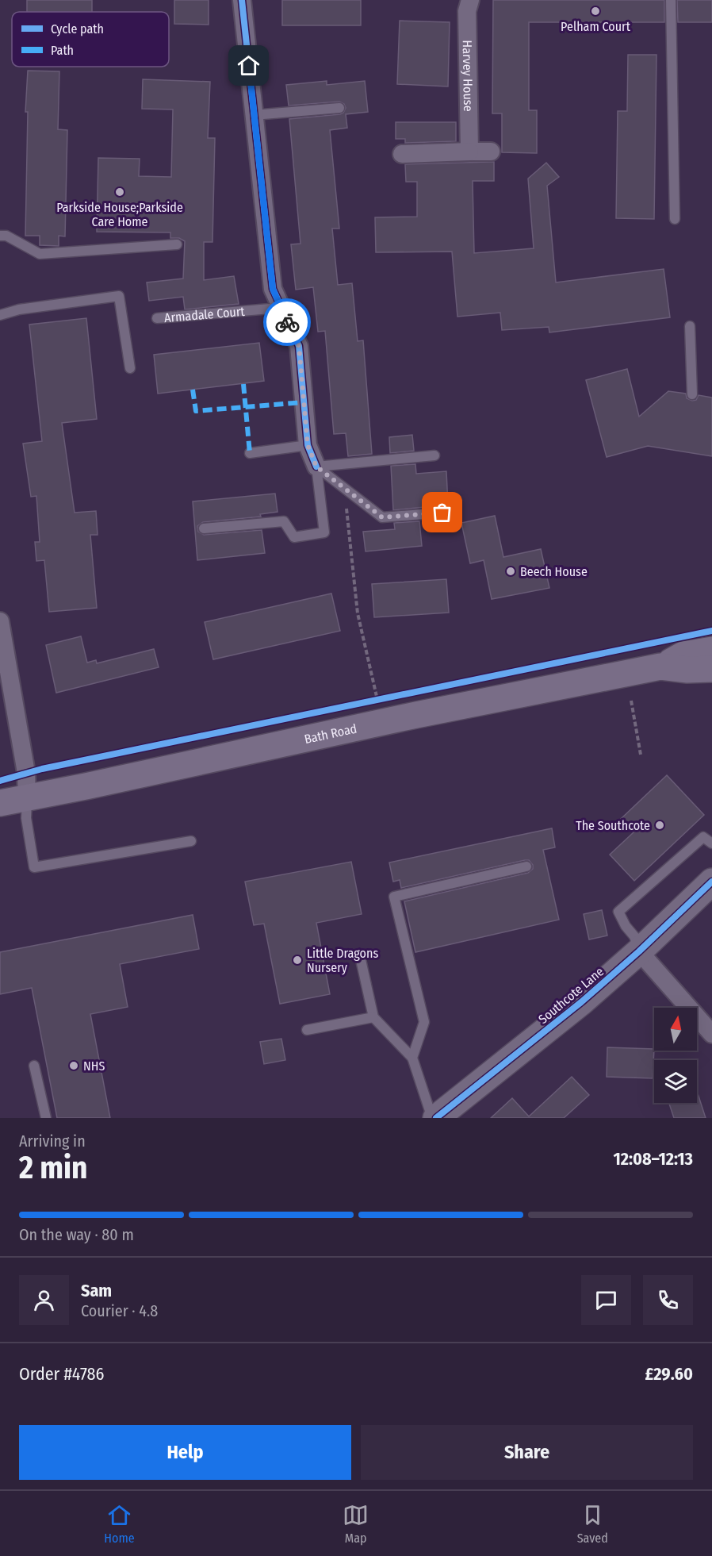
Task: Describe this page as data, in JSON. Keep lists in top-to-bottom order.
{
  "streets": {
    "main road": ["Bath Road"],
    "street": ["Harvey House", "Southcote Lane"],
    "lane": ["Armadale Court"]
  },
  "places": [
    "Pelham Court",
    "Parkside House;Parkside Care Home",
    "Beech House",
    "The Southcote",
    "Little Dragons Nursery",
    "NHS"
  ],
  "legend": ["Cycle path", "Path"],
  "north": "top",
  "page": {
    "heading": ["2 min", "Arriving in", "12:08–12:13"],
    "panel": [
      "Sam",
      "Courier · 4.8",
      "Order #4786",
      "£29.60"
    ],
    "bar": "On the way · 80 m",
    "buttons": ["Help", "Share"],
    "tabs": ["Home", "Map", "Saved"]
  }
}
